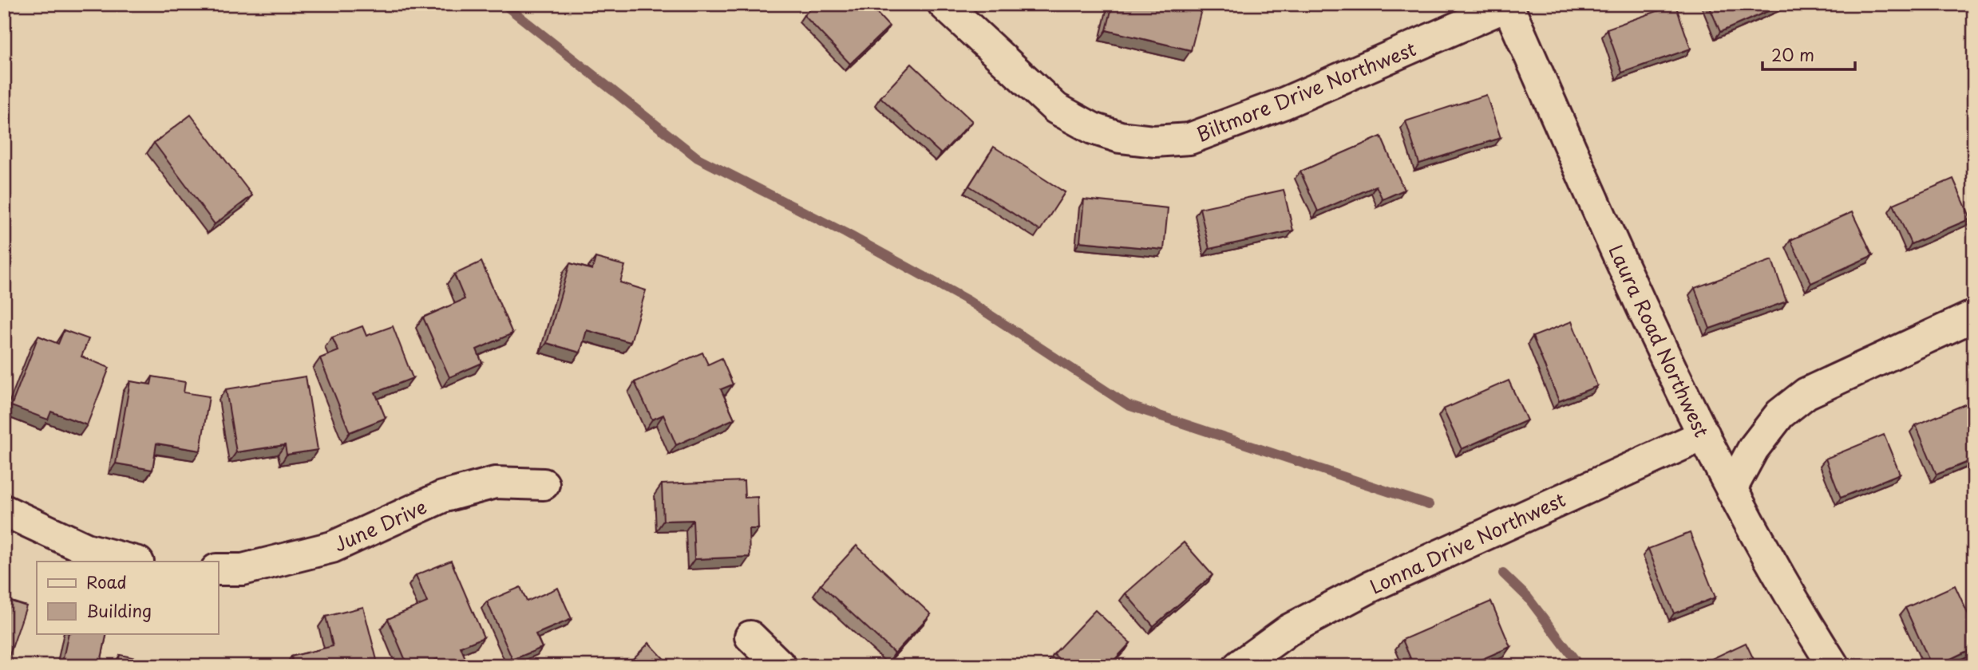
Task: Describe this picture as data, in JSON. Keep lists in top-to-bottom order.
{
  "streets": {
    "street": [
      "Biltmore Drive Northwest",
      "Laura Road Northwest",
      "June Drive",
      "Lonna Drive Northwest"
    ]
  },
  "crossings": [
    ["Biltmore Drive Northwest", "Laura Road Northwest"],
    ["Laura Road Northwest", "Lonna Drive Northwest"]
  ],
  "legend": ["Road", "Building"],
  "scale_bar": "20 m"
}
